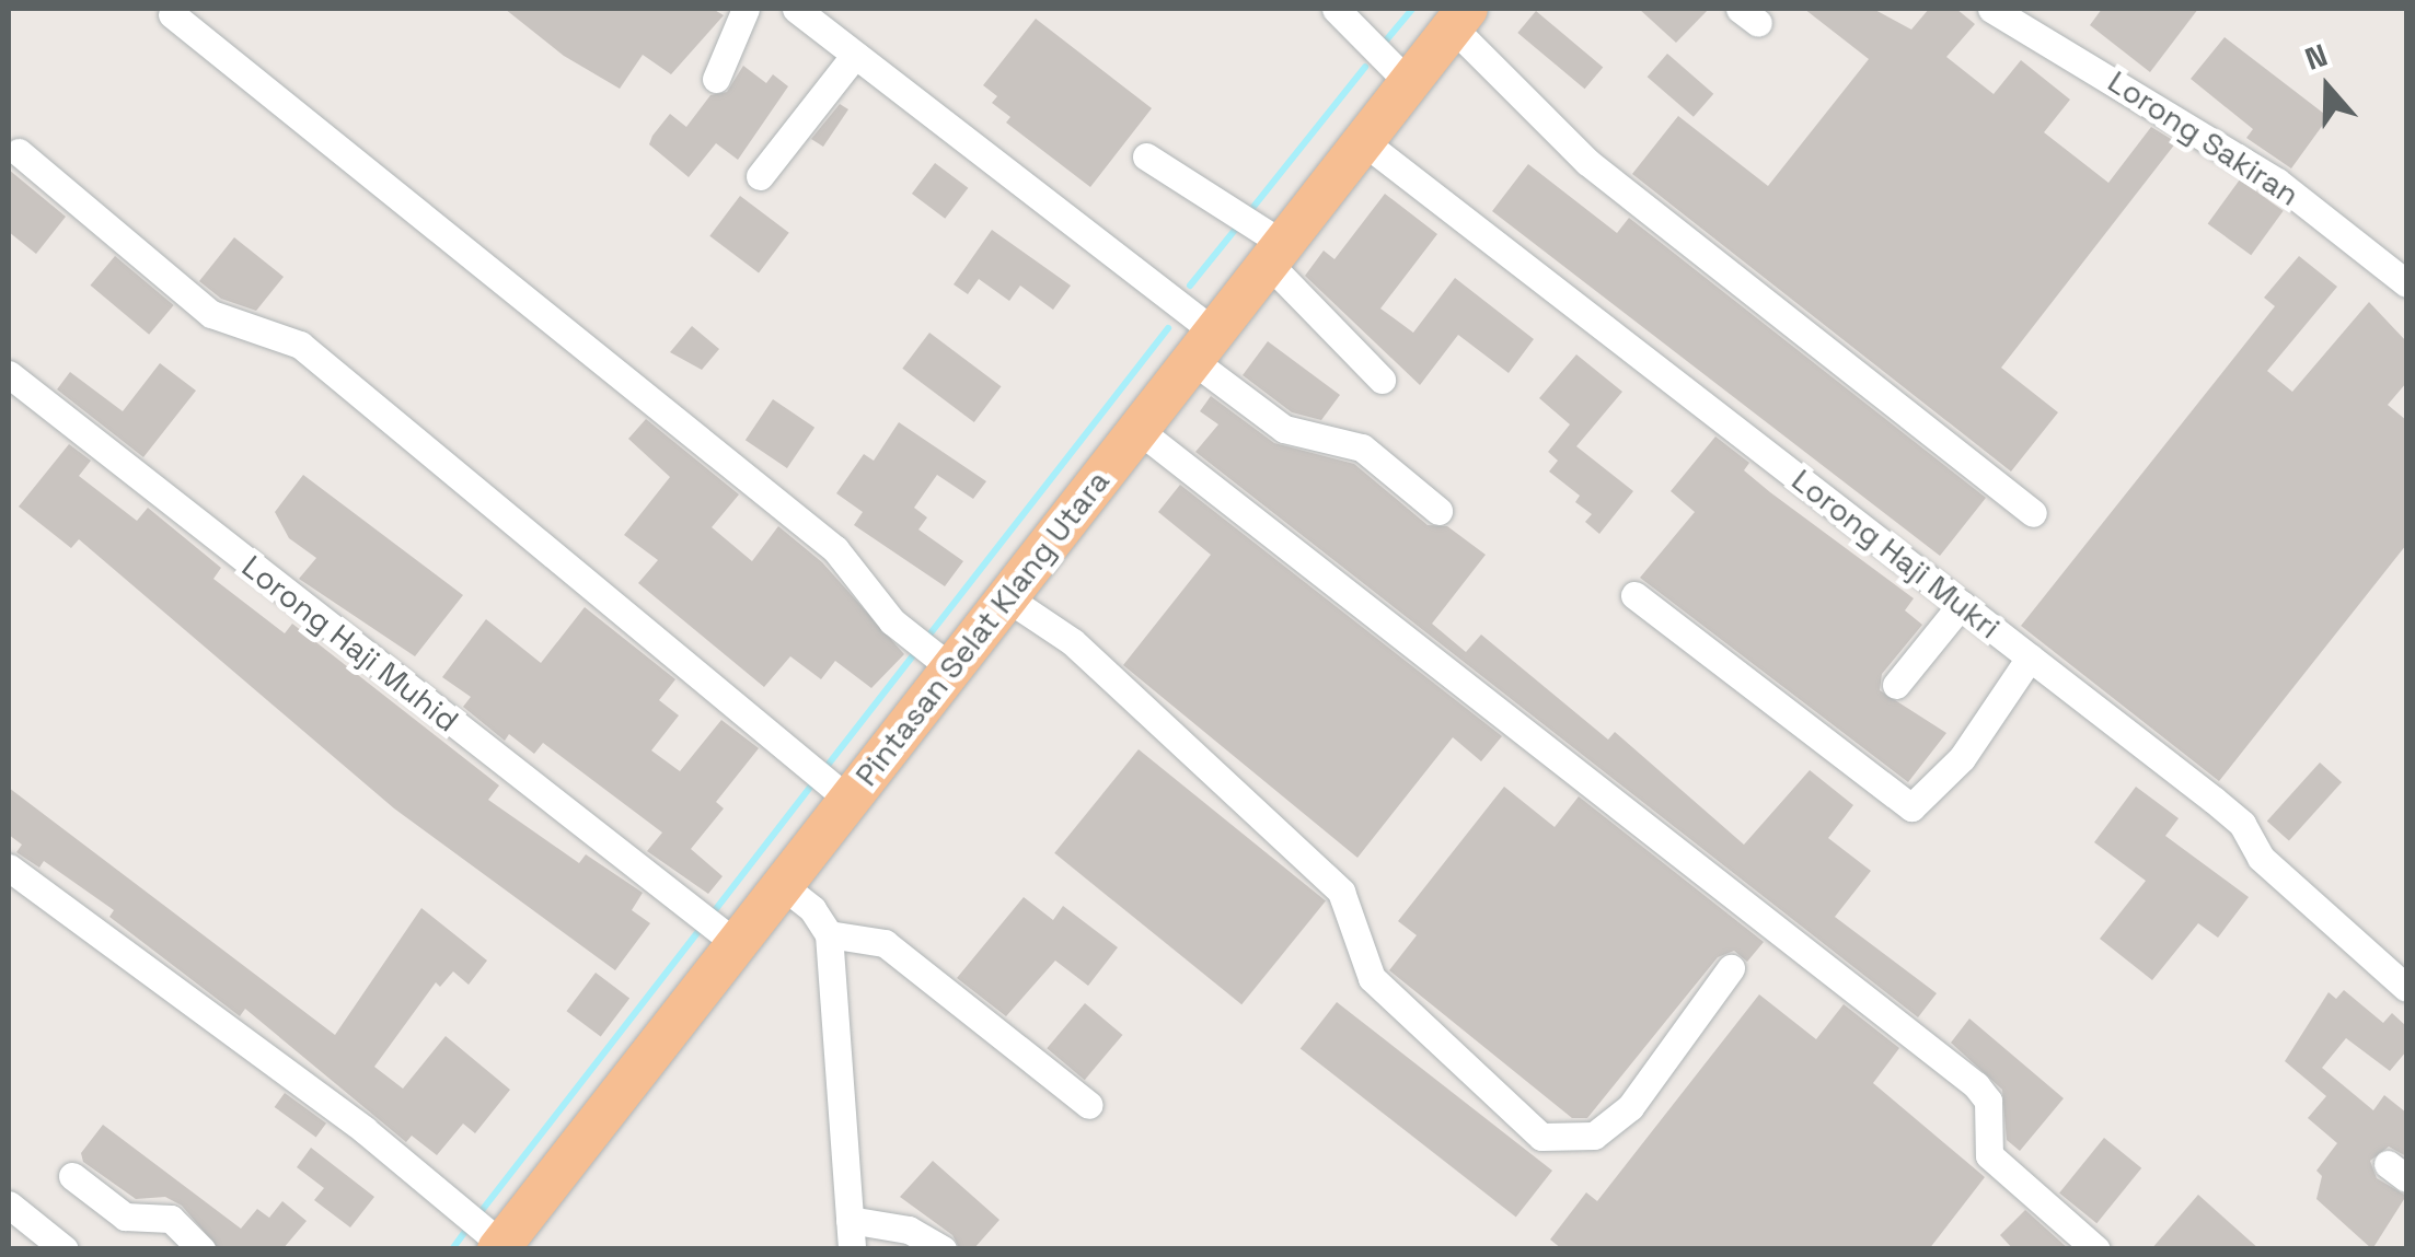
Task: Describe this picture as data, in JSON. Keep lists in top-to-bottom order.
{
  "streets": {
    "highway": ["Pintasan Selat Klang Utara"],
    "street": ["Lorong Sakiran", "Lorong Haji Mukri", "Lorong Haji Muhid"]
  },
  "crossings": [
    ["Lorong Haji Mukri", "Pintasan Selat Klang Utara"],
    ["Pintasan Selat Klang Utara", "Lorong Haji Muhid"]
  ],
  "north": "top"
}
